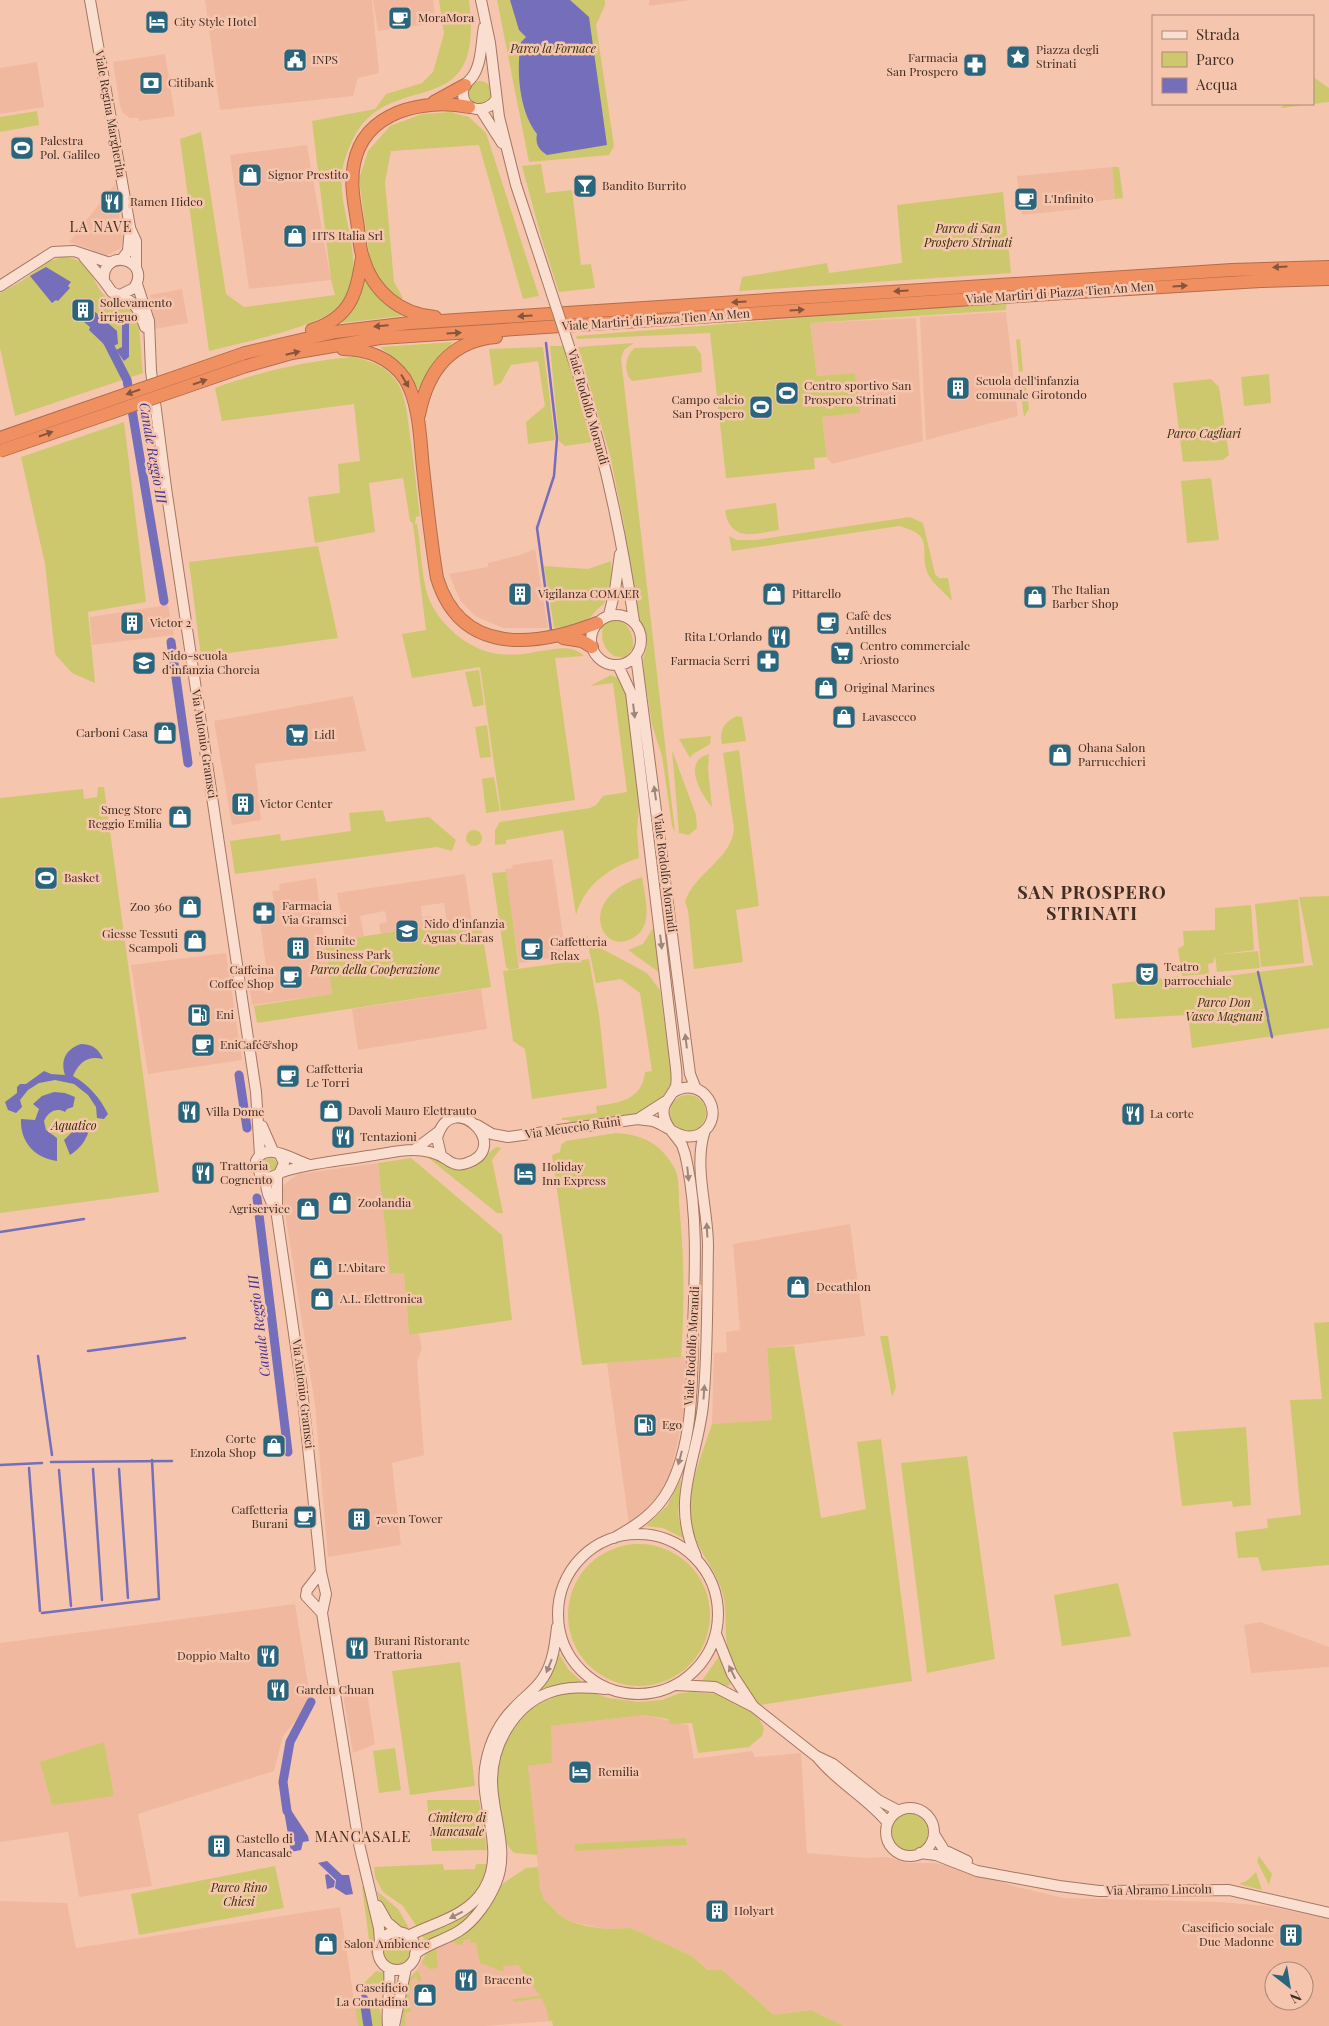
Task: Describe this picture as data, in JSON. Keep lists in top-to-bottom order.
{
  "streets": {
    "highway": ["Viale Martiri di Piazza Tien An Men"],
    "street": [
      "Viale Regina Margherita",
      "Viale Rodolfo Morandi",
      "Via Antonio Gramsci",
      "Via Meuccio Ruini",
      "Via Abramo Lincoln"
    ]
  },
  "crossings": [
    ["Viale Regina Margherita", "Via Antonio Gramsci"],
    ["Viale Rodolfo Morandi", "Via Meuccio Ruini"],
    ["Via Antonio Gramsci", "Via Meuccio Ruini"]
  ],
  "districts": ["LA NAVE", "SAN PROSPERO STRINATI", "MANCASALE"],
  "water": ["Canale Reggio III"],
  "parks": [
    "Parco la Fornace",
    "Parco di San Prospero Strinati",
    "Parco Cagliari",
    "Parco della Cooperazione",
    "Parco Don Vasco Magnani",
    "Aquatico",
    "Cimitero di Mancasale",
    "Parco Rino Chiesi"
  ],
  "places": {
    "cafe": [
      "MoraMora",
      "L'Infinito",
      "Cafè des Antilles",
      "Caffetteria Relax",
      "Caffeina Coffee Shop",
      "EniCafé&shop",
      "Caffetteria Le Torri",
      "Caffetteria Burani"
    ],
    "hotel": ["City Style Hotel", "Holiday Inn Express", "Remilia"],
    "place": ["Piazza degli Strinati"],
    "public building": ["INPS"],
    "pharmacy": ["Farmacia San Prospero", "Farmacia Serri", "Farmacia Via Gramsci"],
    "bank": ["Citibank"],
    "sports": [
      "Palestra Pol. Galileo",
      "Centro sportivo San Prospero Strinati",
      "Campo calcio San Prospero",
      "Basket"
    ],
    "shop": [
      "Signor Prestito",
      "HTS Italia Srl",
      "Pittarello",
      "The Italian Barber Shop",
      "Original Marines",
      "Lavasecco",
      "Carboni Casa",
      "Ohana Salon Parrucchieri",
      "Smeg Store Reggio Emilia",
      "Zoo 360",
      "Giesse Tessuti Scampoli",
      "Davoli Mauro Elettrauto",
      "Zoolandia",
      "Agriservice",
      "L’Abitare",
      "Decathlon",
      "A.L. Elettronica",
      "Corte Enzola Shop",
      "Salon Ambience",
      "Caseificio La Contadina"
    ],
    "bar": ["Bandito Burrito"],
    "restaurant": [
      "Ramen Hideo",
      "Rita L'Orlando",
      "Villa Dome",
      "La corte",
      "Tentazioni",
      "Trattoria Cognento",
      "Burani Ristorante Trattoria",
      "Doppio Malto",
      "Garden Chuan",
      "Bracente"
    ],
    "building": [
      "Sollevamento irriguo",
      "Scuola dell'infanzia comunale Girotondo",
      "Vigilanza COMAER",
      "Victor 2",
      "Victor Center",
      "Riunite Business Park",
      "7even Tower",
      "Castello di Mancasale",
      "Holyart",
      "Caseificio sociale Due Madonne"
    ],
    "supermarket": ["Centro commerciale Ariosto", "Lidl"],
    "school or university": ["Nido-scuola d'infanzia Choreia", "Nido d'infanzia Aguas Claras"],
    "theatre": ["Teatro parrocchiale"],
    "fuel station": ["Eni", "Ego"]
  },
  "legend": ["Strada", "Parco", "Acqua"],
  "north": "bottom right"
}
